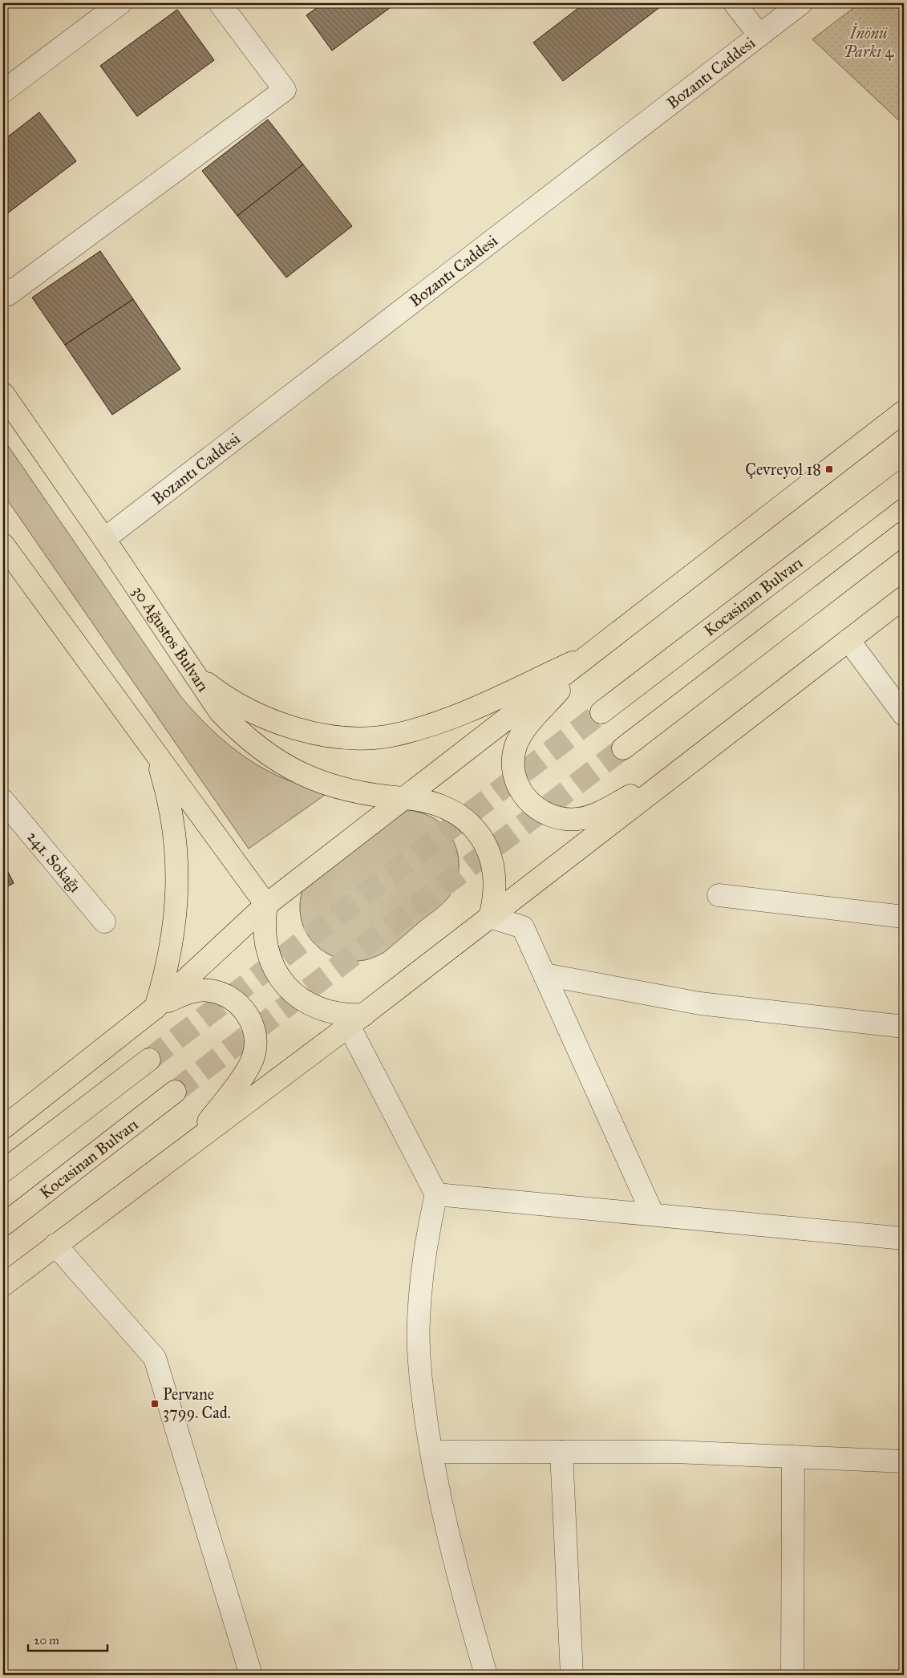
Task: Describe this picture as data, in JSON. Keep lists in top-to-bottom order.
{
  "streets": {
    "main road": ["Kocasinan Bulvarı", "30 Ağustos Bulvarı"],
    "street": ["Bozantı Caddesi", "241. Sokağı"]
  },
  "crossings": [
    ["Bozantı Caddesi", "30 Ağustos Bulvarı"]
  ],
  "parks": ["İnönü Parkı 4"],
  "places": {
    "transit": ["Çevreyol 18", "Pervane 3799. Cad."]
  },
  "scale_bar": "20 m"
}
